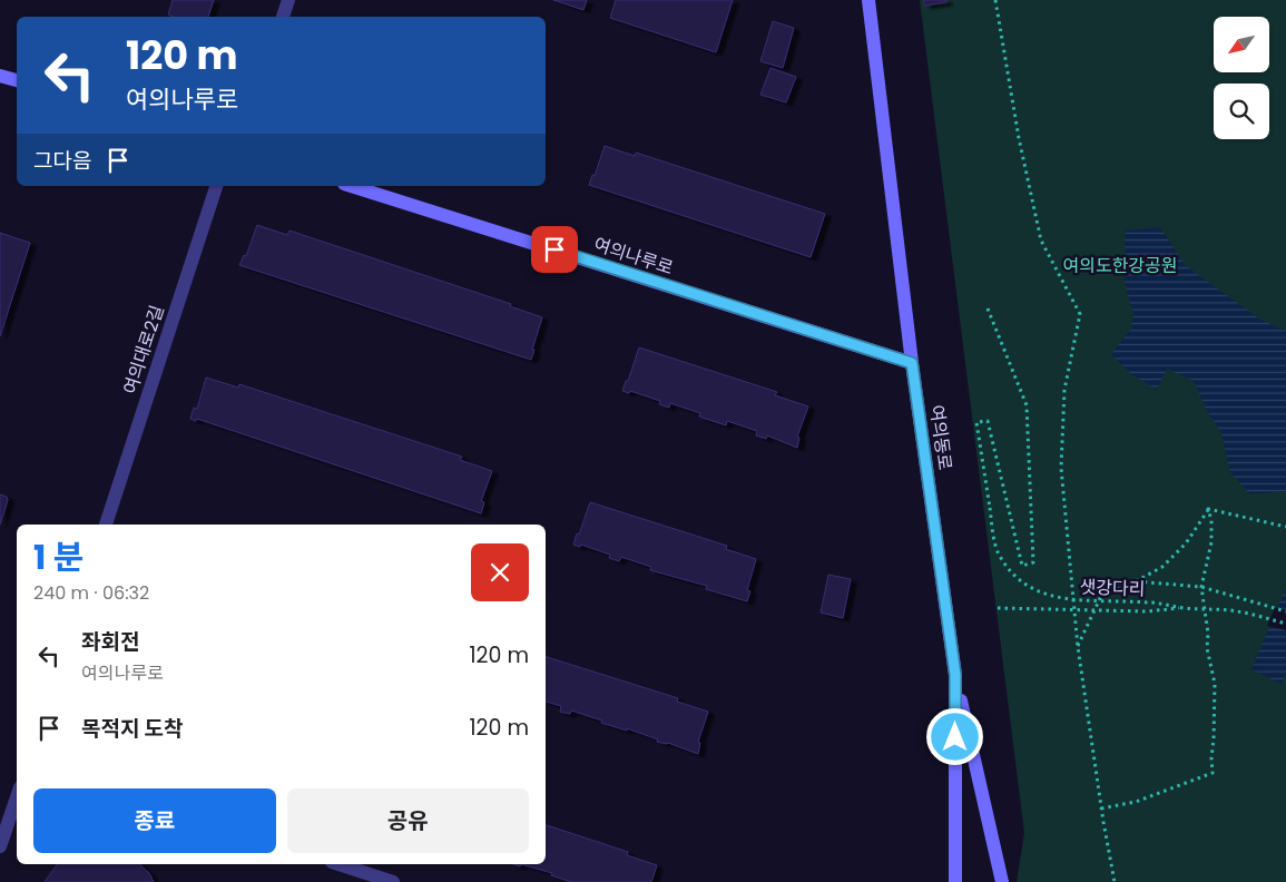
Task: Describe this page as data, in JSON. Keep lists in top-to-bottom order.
{
  "streets": {
    "main road": ["여의나루로", "여의동로"],
    "street": ["여의대로2길"],
    "path": ["샛강다리"]
  },
  "crossings": [
    ["여의나루로", "여의동로"]
  ],
  "parks": ["여의도한강공원"],
  "north": "bottom left",
  "page": {
    "turn": ["120 m", "여의나루로"],
    "then": "그다음",
    "heading": ["1 분", "240 m · 06:32"],
    "list": [
      {
        "name": "좌회전",
        "note": "여의나루로",
        "value": "120 m"
      },
      {
        "name": "목적지 도착",
        "value": "120 m"
      }
    ],
    "buttons": ["종료", "공유"]
  }
}
